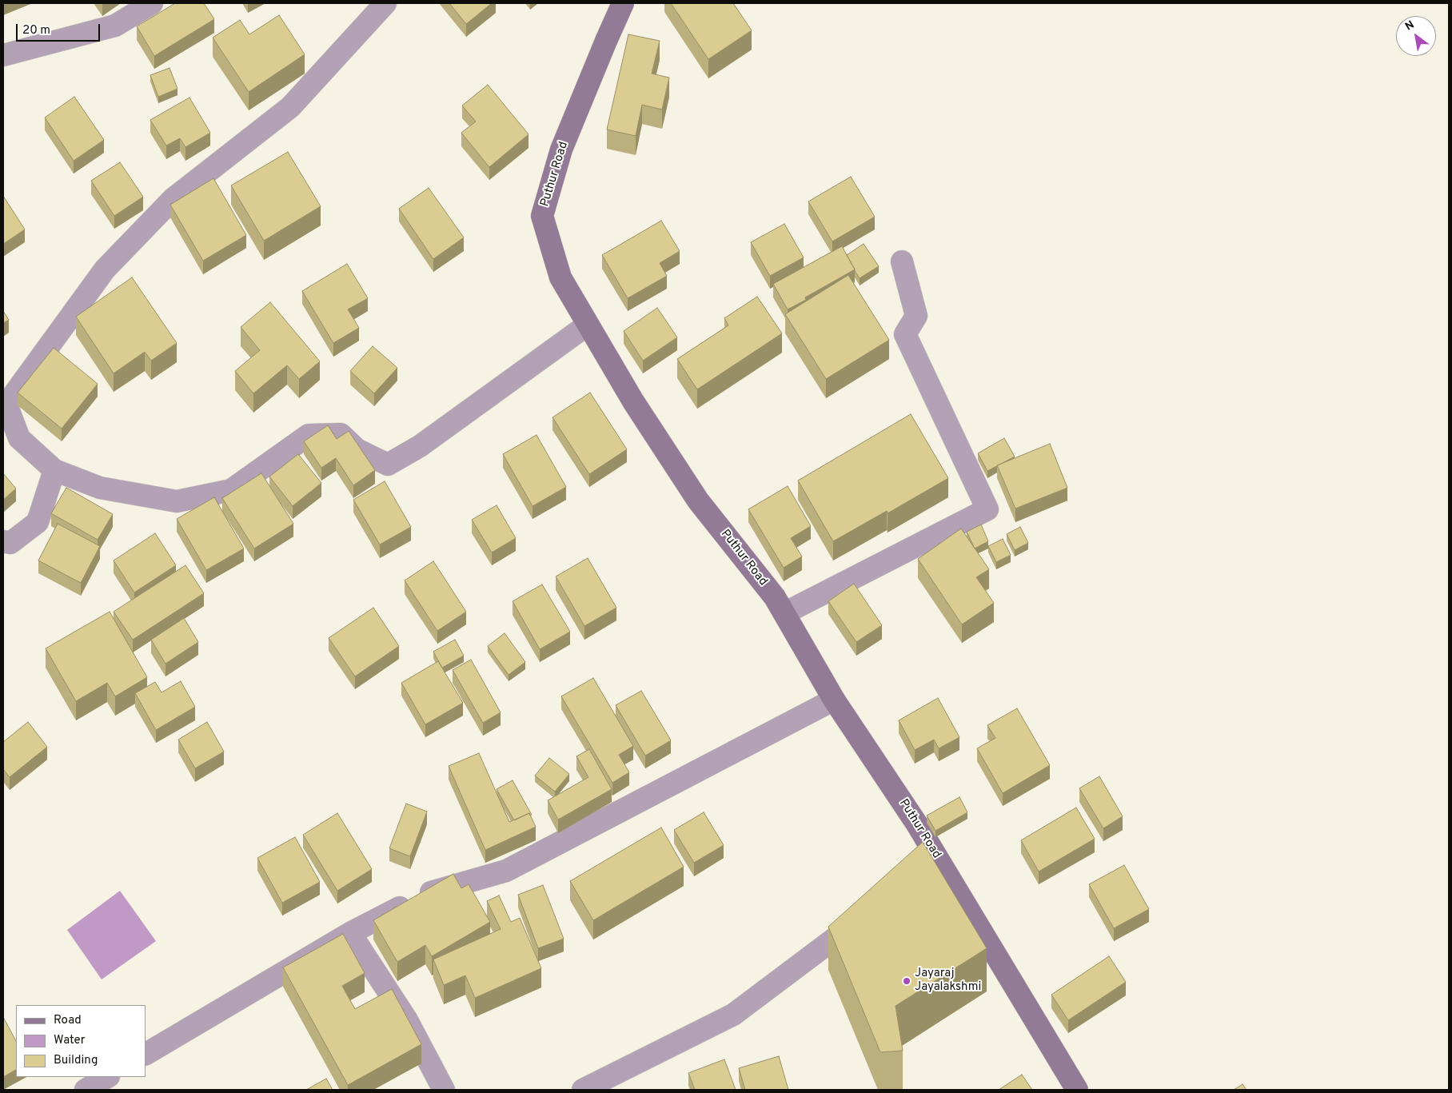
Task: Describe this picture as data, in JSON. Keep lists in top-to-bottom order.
{
  "streets": {
    "street": ["Puthur Road"]
  },
  "places": ["Jayaraj Jayalakshmi"],
  "legend": ["Road", "Water", "Building"],
  "scale_bar": "20 m",
  "north": "top left"
}
